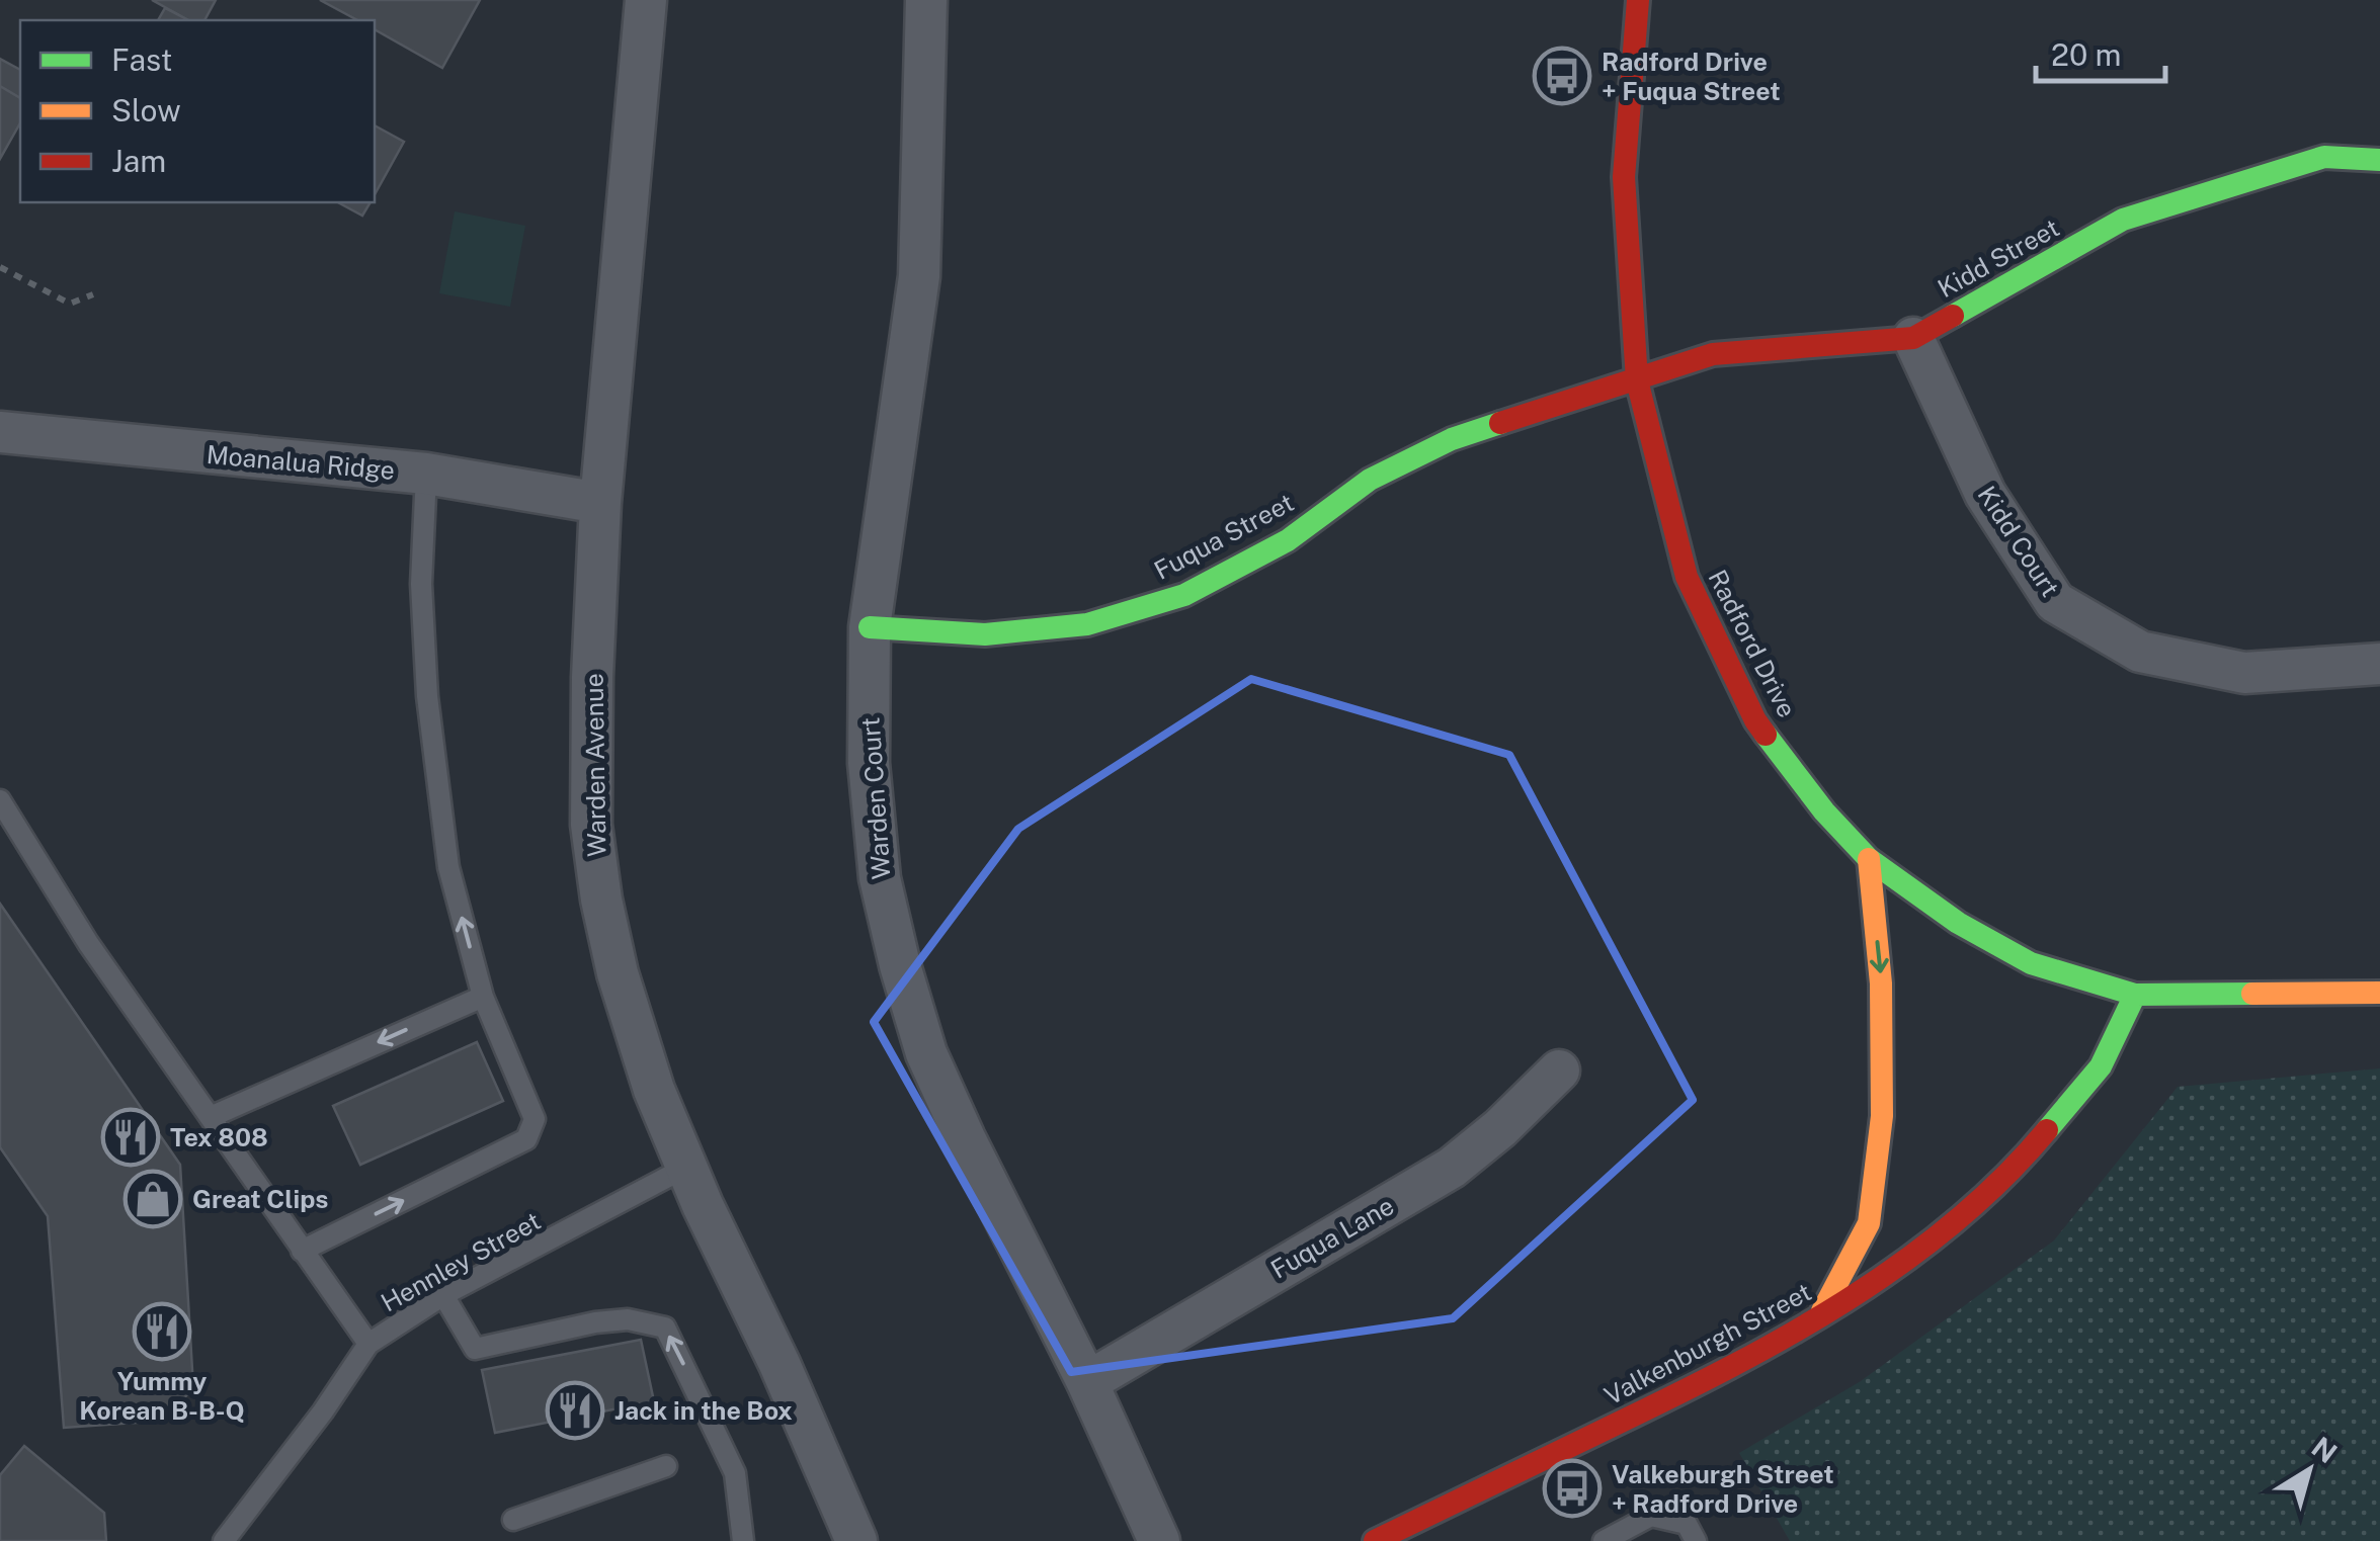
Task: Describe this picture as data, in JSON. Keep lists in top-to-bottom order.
{
  "streets": {
    "street": [
      "Kidd Street",
      "Moanalua Ridge",
      "Fuqua Street",
      "Kidd Court",
      "Radford Drive",
      "Warden Avenue",
      "Warden Court",
      "Fuqua Lane",
      "Valkenburgh Street"
    ],
    "lane": ["Hennley Street"]
  },
  "crossings": [
    ["Kidd Street", "Fuqua Street"],
    ["Kidd Street", "Kidd Court"],
    ["Kidd Street", "Radford Drive"],
    ["Moanalua Ridge", "Warden Avenue"],
    ["Fuqua Street", "Radford Drive"],
    ["Fuqua Street", "Warden Court"],
    ["Radford Drive", "Valkenburgh Street"],
    ["Warden Avenue", "Hennley Street"],
    ["Warden Court", "Fuqua Lane"]
  ],
  "places": {
    "bus stop": ["Radford Drive + Fuqua Street", "Valkeburgh Street + Radford Drive"],
    "restaurant": ["Tex 808", "Yummy Korean B-B-Q", "Jack in the Box"],
    "shop": ["Great Clips"]
  },
  "legend": ["Fast", "Slow", "Jam"],
  "scale_bar": "20 m",
  "north": "top right"
}
